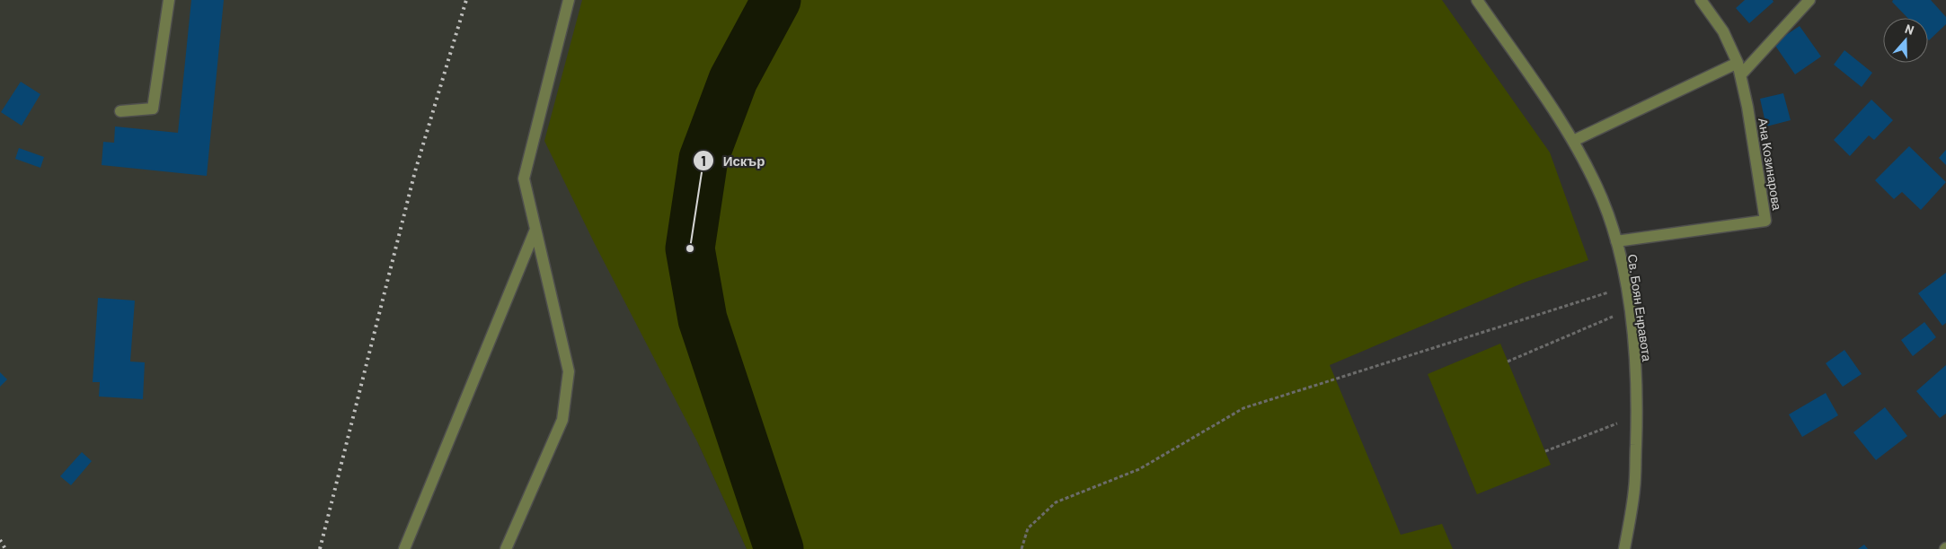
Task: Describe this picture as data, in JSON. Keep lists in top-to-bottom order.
{
  "streets": {
    "street": ["Ана Козинарова", "Св. Боян Енравота"]
  },
  "crossings": [
    ["Ана Козинарова", "Св. Боян Енравота"]
  ],
  "places": ["Искър"],
  "north": "top"
}
